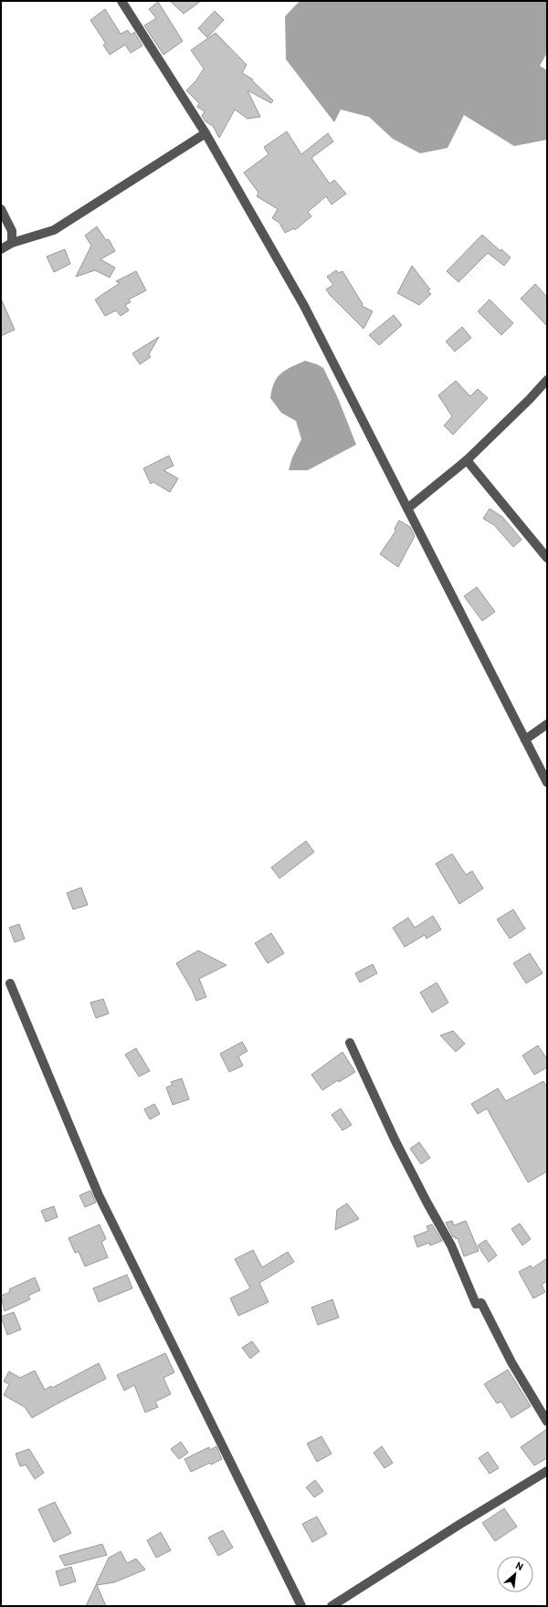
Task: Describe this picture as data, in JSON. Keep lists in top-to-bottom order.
{
  "north": "top right"
}
